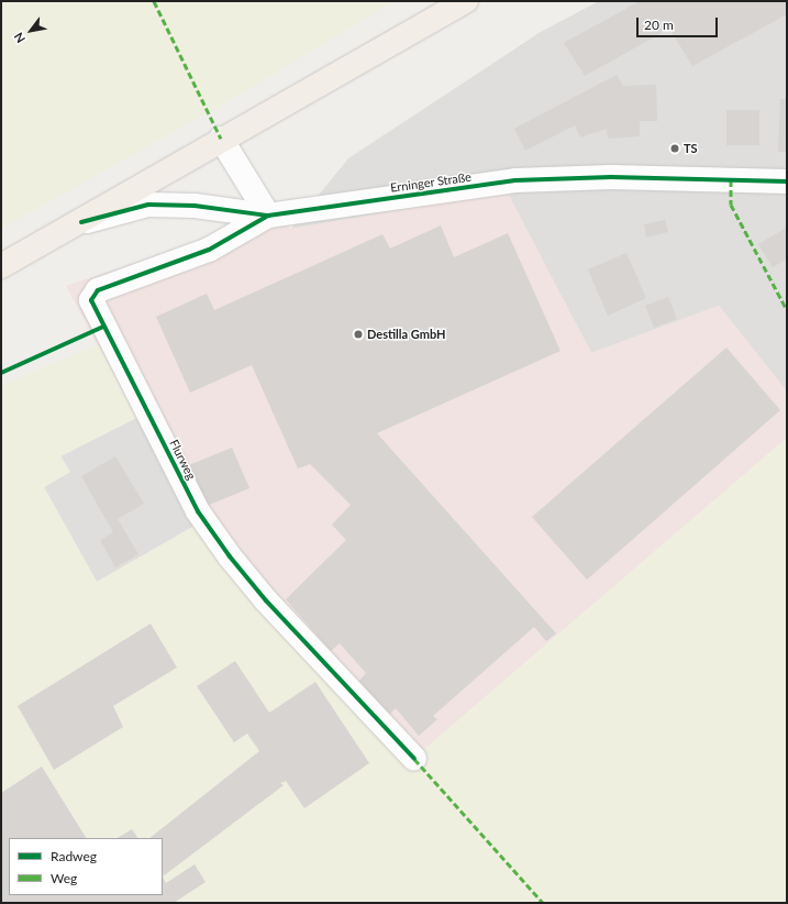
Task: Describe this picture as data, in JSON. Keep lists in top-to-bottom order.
{
  "streets": {
    "street": ["Erninger Straße", "Flurweg"]
  },
  "crossings": [
    ["Erninger Straße", "Flurweg"]
  ],
  "places": ["TS", "Destilla GmbH"],
  "legend": ["Radweg", "Weg"],
  "scale_bar": "20 m",
  "north": "bottom left"
}
